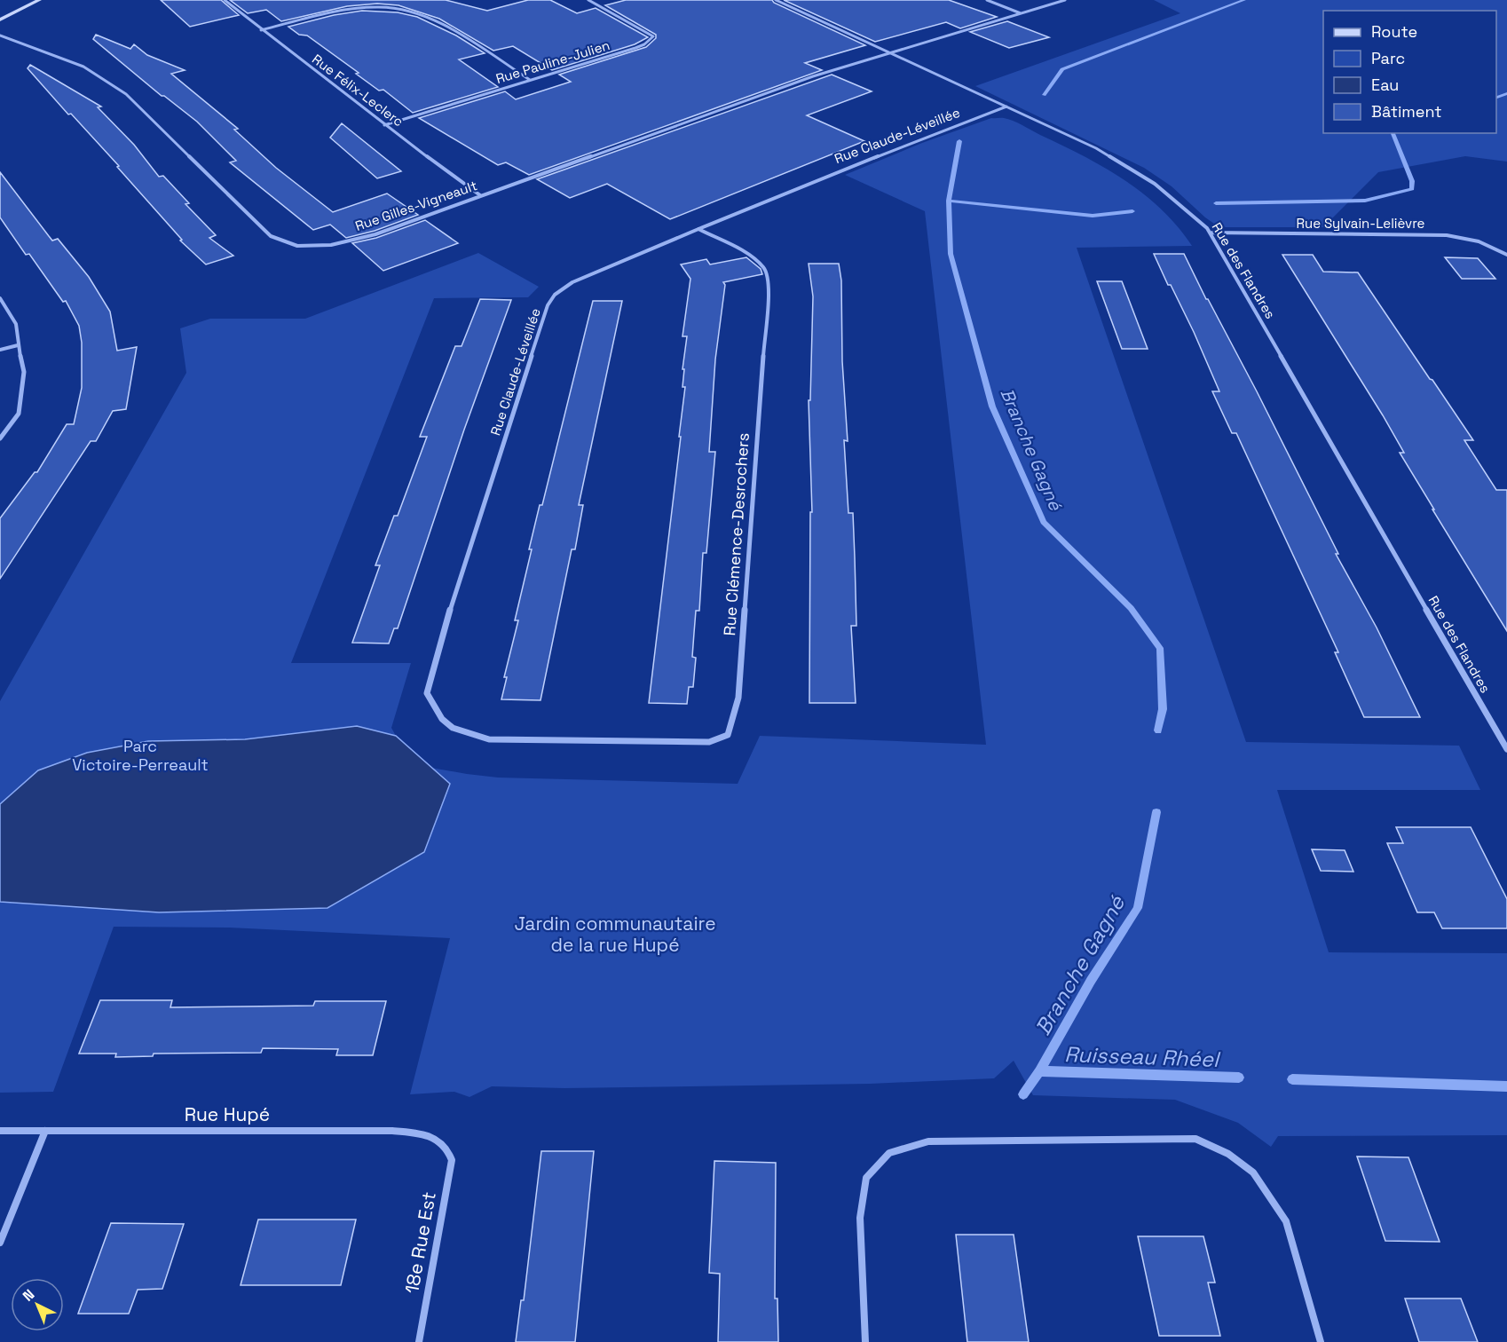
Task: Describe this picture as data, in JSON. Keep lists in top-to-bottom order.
{
  "streets": {
    "street": [
      "Rue Pauline-Julien",
      "Rue Félix-Leclerc",
      "Rue Claude-Léveillée",
      "Rue Gilles-Vigneault",
      "Rue Sylvain-Lelièvre",
      "Rue des Flandres",
      "Rue Clémence-Desrochers",
      "Rue Hupé",
      "18e Rue Est"
    ]
  },
  "crossings": [
    ["Rue Pauline-Julien", "Rue Félix-Leclerc"],
    ["Rue Félix-Leclerc", "Rue Gilles-Vigneault"],
    ["Rue Claude-Léveillée", "Rue des Flandres"],
    ["Rue Claude-Léveillée", "Rue Clémence-Desrochers"],
    ["Rue Gilles-Vigneault", "Rue des Flandres"],
    ["Rue Sylvain-Lelièvre", "Rue des Flandres"],
    ["Rue Hupé", "18e Rue Est"]
  ],
  "water": ["Branche Gagné", "Ruisseau Rhéel"],
  "parks": ["Parc Victoire-Perreault", "Jardin communautaire de la rue Hupé"],
  "legend": [
    "Route",
    "Parc",
    "Eau",
    "Bâtiment"
  ],
  "north": "top left"
}
